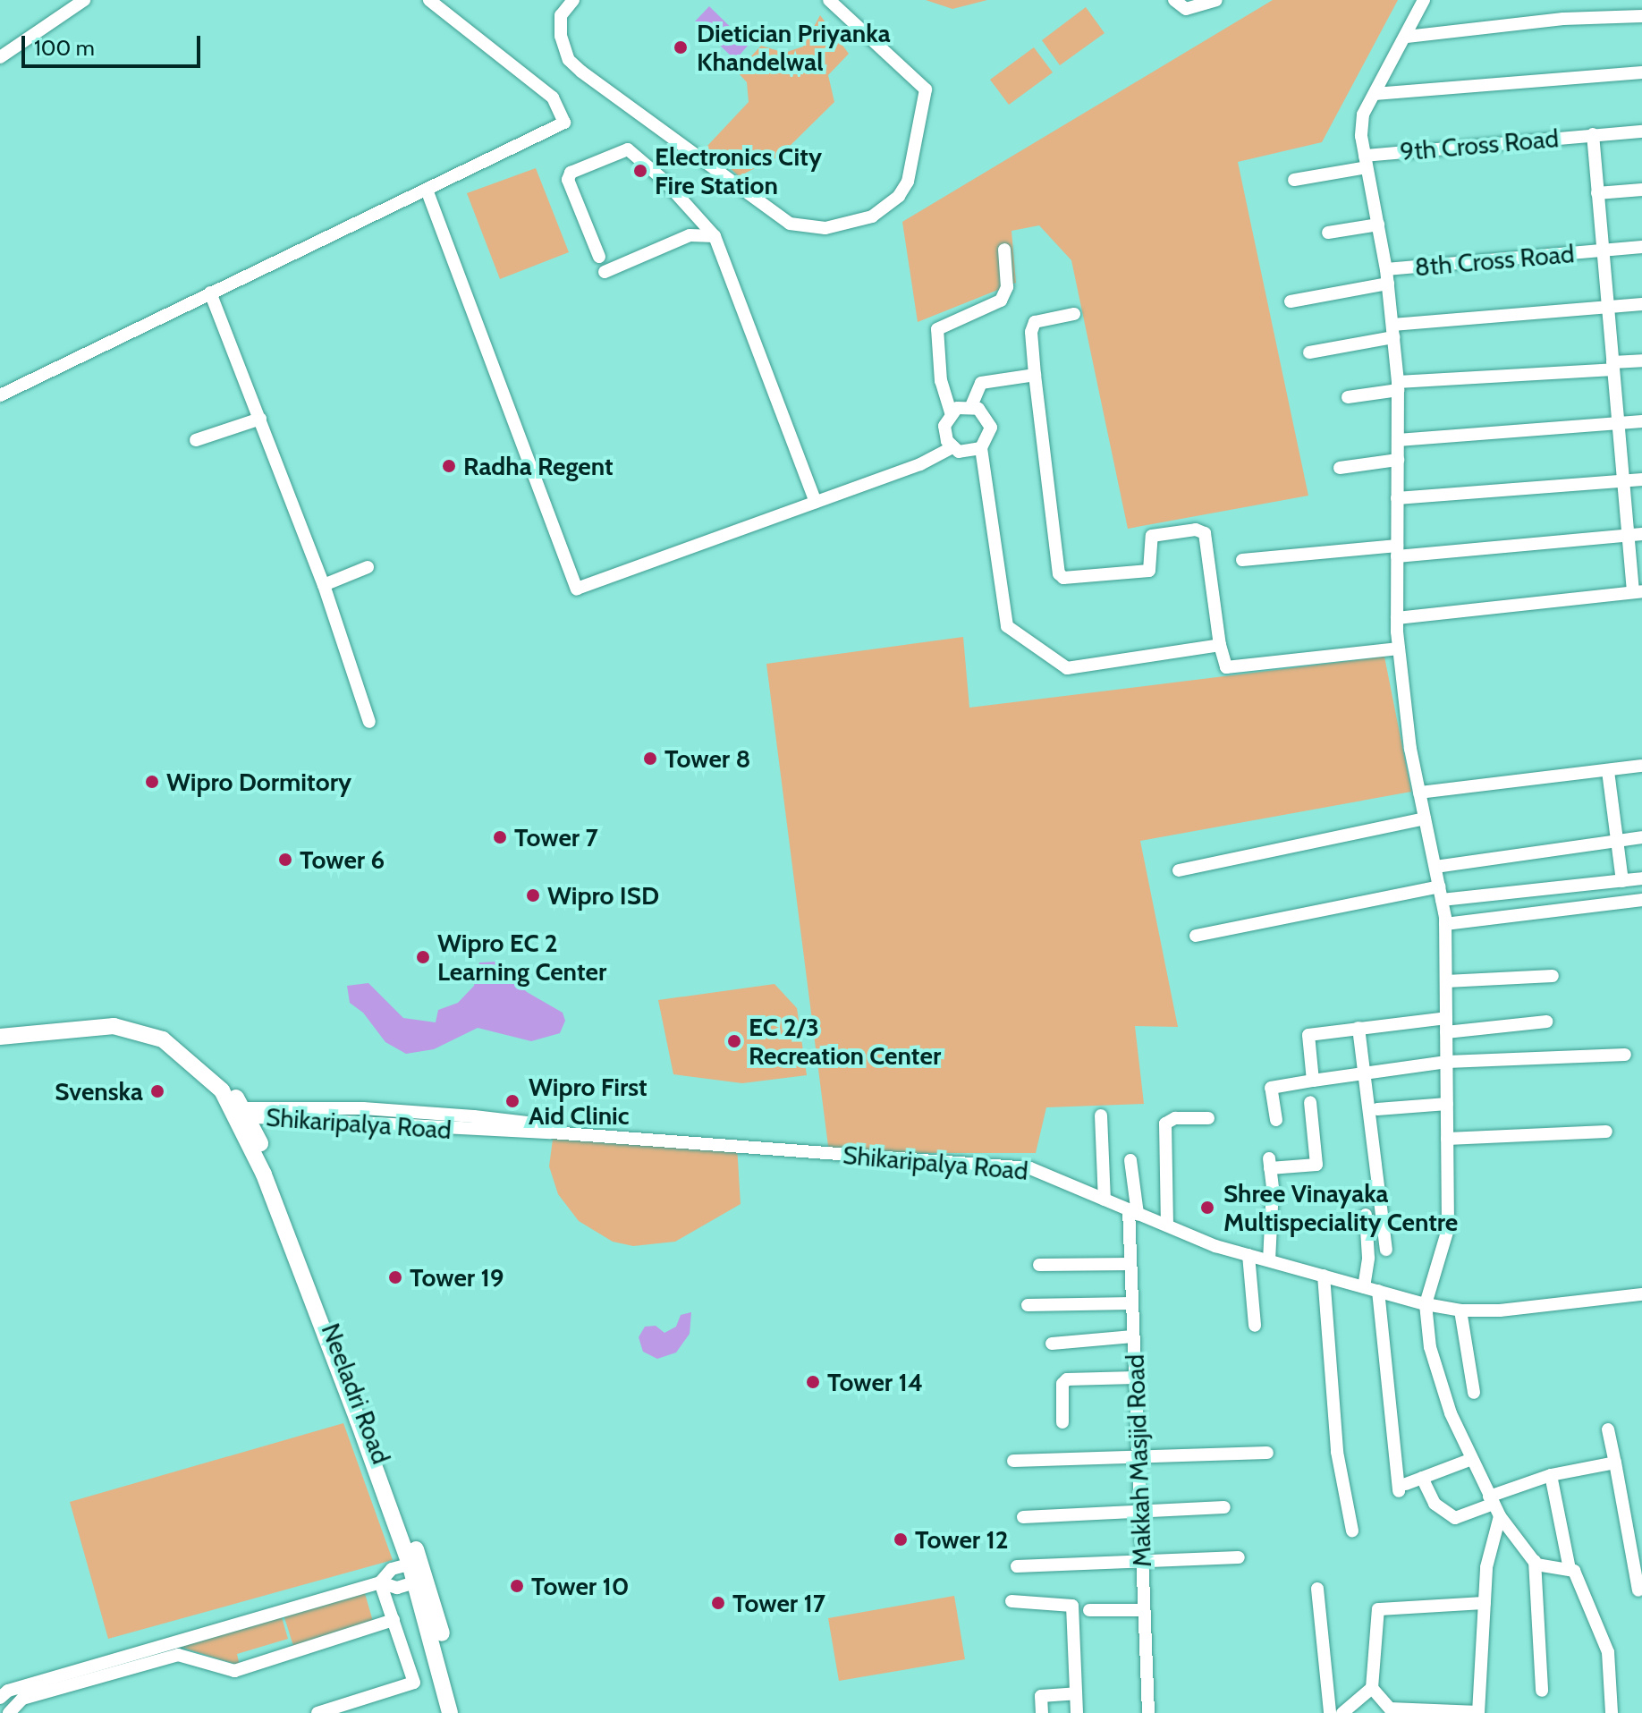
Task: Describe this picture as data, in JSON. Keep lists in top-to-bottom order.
{
  "streets": {
    "main road": ["Neeladri Road"],
    "street": [
      "9th Cross Road",
      "8th Cross Road",
      "Shikaripalya Road",
      "Makkah Masjid Road"
    ]
  },
  "crossings": [
    ["Shikaripalya Road", "Neeladri Road"],
    ["Shikaripalya Road", "Makkah Masjid Road"]
  ],
  "places": [
    "Dietician Priyanka Khandelwal",
    "Electronics City Fire Station",
    "Radha Regent",
    "Tower 8",
    "Wipro Dormitory",
    "Tower 7",
    "Tower 6",
    "Wipro ISD",
    "Wipro EC 2 Learning Center",
    "EC 2/3 Recreation Center",
    "Svenska",
    "Wipro First Aid Clinic",
    "Shree Vinayaka Multispeciality Centre",
    "Tower 19",
    "Tower 14",
    "Tower 12",
    "Tower 10",
    "Tower 17"
  ],
  "scale_bar": "100 m"
}
